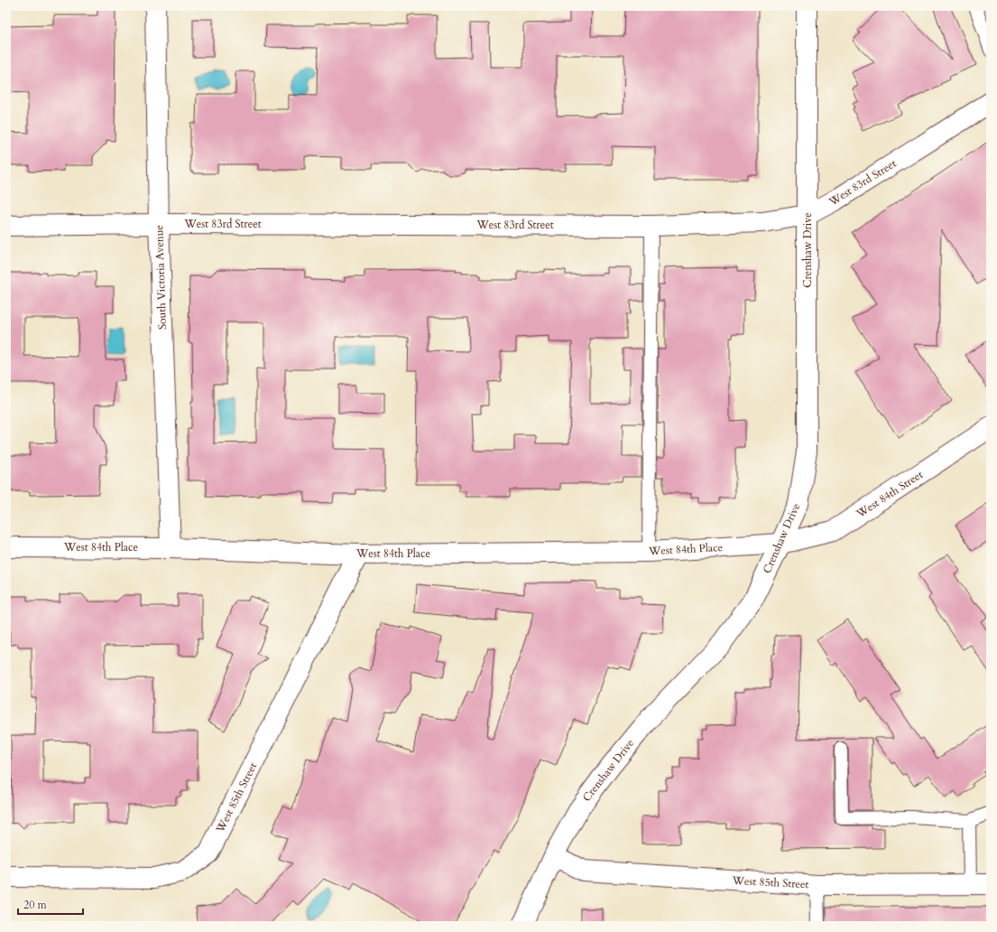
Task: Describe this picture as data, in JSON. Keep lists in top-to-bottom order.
{
  "streets": {
    "street": [
      "West 83rd Street",
      "Crenshaw Drive",
      "South Victoria Avenue",
      "West 84th Street",
      "West 84th Place",
      "West 85th Street"
    ]
  },
  "crossings": [
    ["West 83rd Street", "Crenshaw Drive"],
    ["West 83rd Street", "South Victoria Avenue"],
    ["Crenshaw Drive", "West 84th Street"],
    ["Crenshaw Drive", "West 84th Place"],
    ["Crenshaw Drive", "West 85th Street"],
    ["South Victoria Avenue", "West 84th Place"],
    ["West 84th Street", "West 84th Place"],
    ["West 84th Place", "West 85th Street"]
  ],
  "scale_bar": "20 m"
}
